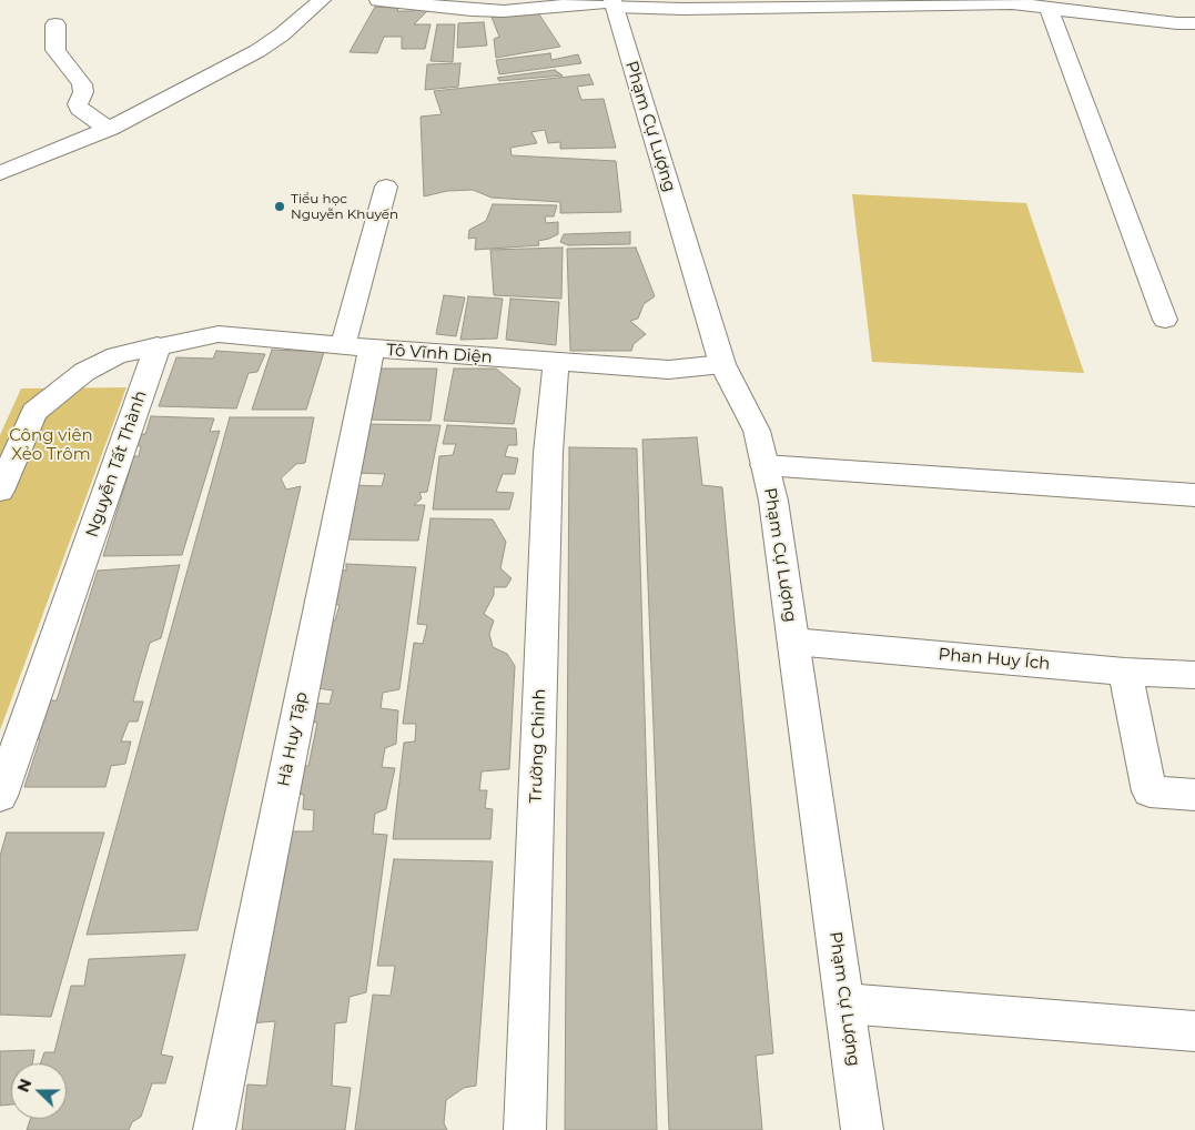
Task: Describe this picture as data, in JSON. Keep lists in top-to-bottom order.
{
  "streets": {
    "street": [
      "Phạm Cự Lượng",
      "Tô Vĩnh Diện",
      "Nguyễn Tất Thành",
      "Phan Huy Ích",
      "Hà Huy Tập",
      "Trường Chinh"
    ]
  },
  "crossings": [
    ["Phạm Cự Lượng", "Tô Vĩnh Diện"],
    ["Phạm Cự Lượng", "Phan Huy Ích"],
    ["Tô Vĩnh Diện", "Nguyễn Tất Thành"],
    ["Tô Vĩnh Diện", "Hà Huy Tập"],
    ["Tô Vĩnh Diện", "Trường Chinh"]
  ],
  "parks": ["Công viên Xẻo Trôm"],
  "places": ["Tiểu học Nguyễn Khuyến"],
  "north": "left"
}
